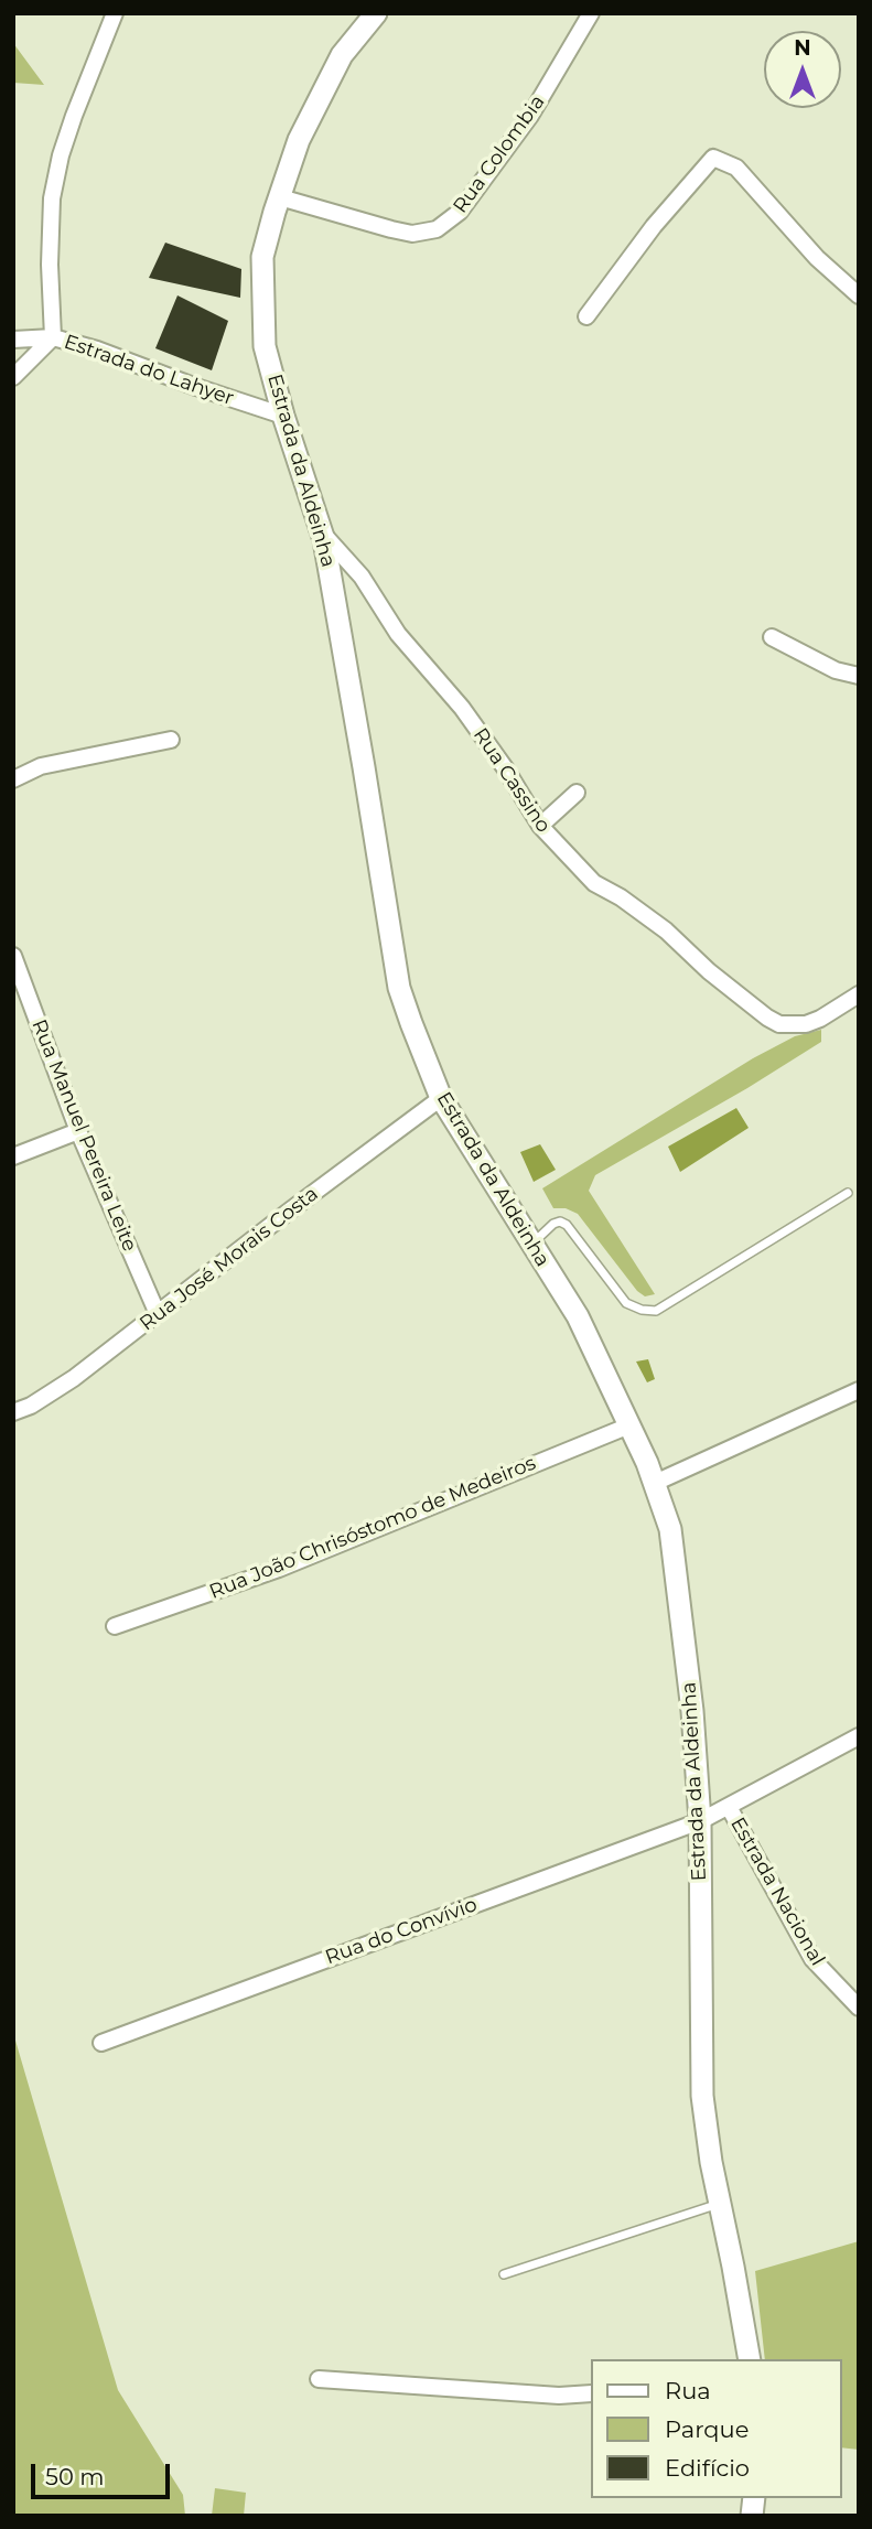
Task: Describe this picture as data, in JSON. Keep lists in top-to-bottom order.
{
  "streets": {
    "street": [
      "Rua Colombia",
      "Estrada do Lahyer",
      "Estrada da Aldeinha",
      "Rua Cassino",
      "Rua Manuel Pereira Leite",
      "Rua José Morais Costa",
      "Rua João Chrisóstomo de Medeiros",
      "Estrada Nacional",
      "Rua do Convívio"
    ]
  },
  "crossings": [
    ["Rua Colombia", "Estrada da Aldeinha"],
    ["Estrada do Lahyer", "Estrada da Aldeinha"],
    ["Estrada da Aldeinha", "Rua Cassino"],
    ["Estrada da Aldeinha", "Rua José Morais Costa"],
    ["Estrada da Aldeinha", "Rua João Chrisóstomo de Medeiros"],
    ["Estrada da Aldeinha", "Rua do Convívio"],
    ["Rua Manuel Pereira Leite", "Rua José Morais Costa"],
    ["Estrada Nacional", "Rua do Convívio"]
  ],
  "legend": ["Rua", "Parque", "Edifício"],
  "scale_bar": "50 m",
  "north": "top"
}
